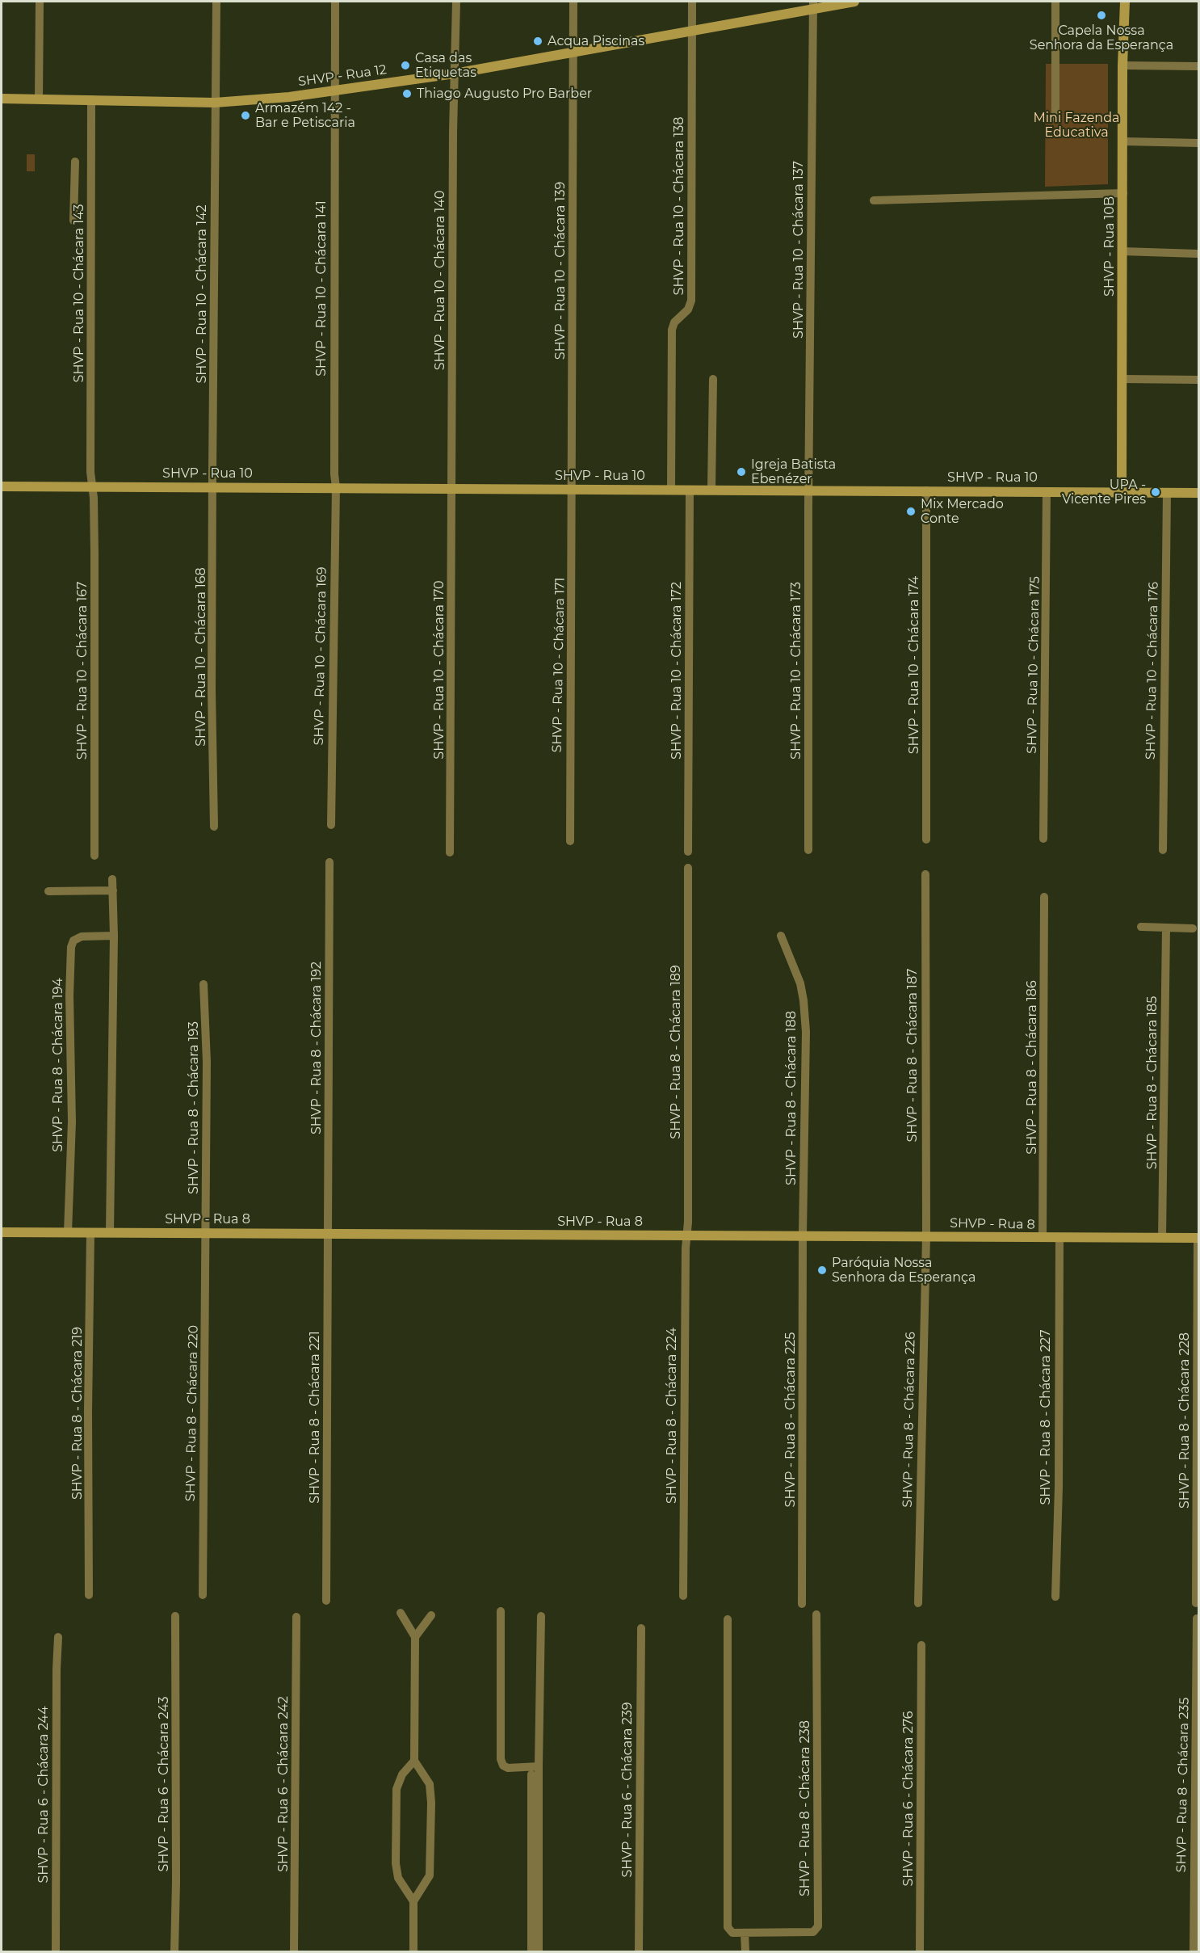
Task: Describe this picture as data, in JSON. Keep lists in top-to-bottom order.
{
  "streets": {
    "street": [
      "SHVP - Rua 12",
      "SHVP - Rua 10 - Chácara 138",
      "SHVP - Rua 10B",
      "SHVP - Rua 10 - Chácara 137",
      "SHVP - Rua 10 - Chácara 139",
      "SHVP - Rua 10 - Chácara 140",
      "SHVP - Rua 10 - Chácara 141",
      "SHVP - Rua 10 - Chácara 143",
      "SHVP - Rua 10 - Chácara 142",
      "SHVP - Rua 10",
      "SHVP - Rua 10 - Chácara 169",
      "SHVP - Rua 10 - Chácara 168",
      "SHVP - Rua 10 - Chácara 171",
      "SHVP - Rua 10 - Chácara 174",
      "SHVP - Rua 10 - Chácara 175",
      "SHVP - Rua 10 - Chácara 170",
      "SHVP - Rua 10 - Chácara 167",
      "SHVP - Rua 10 - Chácara 172",
      "SHVP - Rua 10 - Chácara 173",
      "SHVP - Rua 10 - Chácara 176",
      "SHVP - Rua 8 - Chácara 192",
      "SHVP - Rua 8 - Chácara 189",
      "SHVP - Rua 8 - Chácara 187",
      "SHVP - Rua 8 - Chácara 194",
      "SHVP - Rua 8 - Chácara 186",
      "SHVP - Rua 8 - Chácara 185",
      "SHVP - Rua 8 - Chácara 188",
      "SHVP - Rua 8 - Chácara 193",
      "SHVP - Rua 8",
      "SHVP - Rua 8 - Chácara 219",
      "SHVP - Rua 8 - Chácara 220",
      "SHVP - Rua 8 - Chácara 224",
      "SHVP - Rua 8 - Chácara 221",
      "SHVP - Rua 8 - Chácara 227",
      "SHVP - Rua 8 - Chácara 225",
      "SHVP - Rua 8 - Chácara 226",
      "SHVP - Rua 8 - Chácara 228",
      "SHVP - Rua 6 - Chácara 243",
      "SHVP - Rua 6 - Chácara 242",
      "SHVP - Rua 8 - Chácara 235",
      "SHVP - Rua 6 - Chácara 239",
      "SHVP - Rua 6 - Chácara 244",
      "SHVP - Rua 6 - Chácara 276",
      "SHVP - Rua 8 - Chácara 238"
    ]
  },
  "crossings": [
    ["SHVP - Rua 12", "SHVP - Rua 10 - Chácara 138"],
    ["SHVP - Rua 12", "SHVP - Rua 10 - Chácara 137"],
    ["SHVP - Rua 12", "SHVP - Rua 10 - Chácara 139"],
    ["SHVP - Rua 12", "SHVP - Rua 10 - Chácara 140"],
    ["SHVP - Rua 12", "SHVP - Rua 10 - Chácara 141"],
    ["SHVP - Rua 12", "SHVP - Rua 10 - Chácara 143"],
    ["SHVP - Rua 12", "SHVP - Rua 10 - Chácara 142"],
    ["SHVP - Rua 10 - Chácara 138", "SHVP - Rua 10"],
    ["SHVP - Rua 10B", "SHVP - Rua 10"],
    ["SHVP - Rua 10 - Chácara 137", "SHVP - Rua 10"],
    ["SHVP - Rua 10 - Chácara 137", "SHVP - Rua 10 - Chácara 173"],
    ["SHVP - Rua 10 - Chácara 139", "SHVP - Rua 10"],
    ["SHVP - Rua 10 - Chácara 139", "SHVP - Rua 10 - Chácara 171"],
    ["SHVP - Rua 10 - Chácara 140", "SHVP - Rua 10"],
    ["SHVP - Rua 10 - Chácara 140", "SHVP - Rua 10 - Chácara 170"],
    ["SHVP - Rua 10 - Chácara 141", "SHVP - Rua 10"],
    ["SHVP - Rua 10 - Chácara 141", "SHVP - Rua 10 - Chácara 169"],
    ["SHVP - Rua 10 - Chácara 143", "SHVP - Rua 10"],
    ["SHVP - Rua 10 - Chácara 143", "SHVP - Rua 10 - Chácara 167"],
    ["SHVP - Rua 10 - Chácara 142", "SHVP - Rua 10"],
    ["SHVP - Rua 10 - Chácara 142", "SHVP - Rua 10 - Chácara 168"],
    ["SHVP - Rua 10", "SHVP - Rua 10 - Chácara 169"],
    ["SHVP - Rua 10", "SHVP - Rua 10 - Chácara 168"],
    ["SHVP - Rua 10", "SHVP - Rua 10 - Chácara 171"],
    ["SHVP - Rua 10", "SHVP - Rua 10 - Chácara 174"],
    ["SHVP - Rua 10", "SHVP - Rua 10 - Chácara 175"],
    ["SHVP - Rua 10", "SHVP - Rua 10 - Chácara 170"],
    ["SHVP - Rua 10", "SHVP - Rua 10 - Chácara 167"],
    ["SHVP - Rua 10", "SHVP - Rua 10 - Chácara 172"],
    ["SHVP - Rua 10", "SHVP - Rua 10 - Chácara 173"],
    ["SHVP - Rua 10", "SHVP - Rua 10 - Chácara 176"],
    ["SHVP - Rua 8 - Chácara 192", "SHVP - Rua 8"],
    ["SHVP - Rua 8 - Chácara 192", "SHVP - Rua 8 - Chácara 221"],
    ["SHVP - Rua 8 - Chácara 189", "SHVP - Rua 8"],
    ["SHVP - Rua 8 - Chácara 189", "SHVP - Rua 8 - Chácara 224"],
    ["SHVP - Rua 8 - Chácara 187", "SHVP - Rua 8"],
    ["SHVP - Rua 8 - Chácara 187", "SHVP - Rua 8 - Chácara 226"],
    ["SHVP - Rua 8 - Chácara 194", "SHVP - Rua 8"],
    ["SHVP - Rua 8 - Chácara 186", "SHVP - Rua 8"],
    ["SHVP - Rua 8 - Chácara 185", "SHVP - Rua 8"],
    ["SHVP - Rua 8 - Chácara 188", "SHVP - Rua 8"],
    ["SHVP - Rua 8 - Chácara 188", "SHVP - Rua 8 - Chácara 225"],
    ["SHVP - Rua 8 - Chácara 193", "SHVP - Rua 8"],
    ["SHVP - Rua 8 - Chácara 193", "SHVP - Rua 8 - Chácara 220"],
    ["SHVP - Rua 8", "SHVP - Rua 8 - Chácara 219"],
    ["SHVP - Rua 8", "SHVP - Rua 8 - Chácara 220"],
    ["SHVP - Rua 8", "SHVP - Rua 8 - Chácara 224"],
    ["SHVP - Rua 8", "SHVP - Rua 8 - Chácara 221"],
    ["SHVP - Rua 8", "SHVP - Rua 8 - Chácara 227"],
    ["SHVP - Rua 8", "SHVP - Rua 8 - Chácara 225"],
    ["SHVP - Rua 8", "SHVP - Rua 8 - Chácara 226"],
    ["SHVP - Rua 8", "SHVP - Rua 8 - Chácara 228"]
  ],
  "parks": ["Mini Fazenda Educativa"],
  "places": [
    "Capela Nossa Senhora da Esperança",
    "Acqua Piscinas",
    "Casa das Etiquetas",
    "Thiago Augusto Pro Barber",
    "Armazém 142 - Bar e Petiscaria",
    "Igreja Batista Ebenézer",
    "UPA - Vicente Pires",
    "Mix Mercado Conte",
    "Paróquia Nossa Senhora da Esperança"
  ]
}
